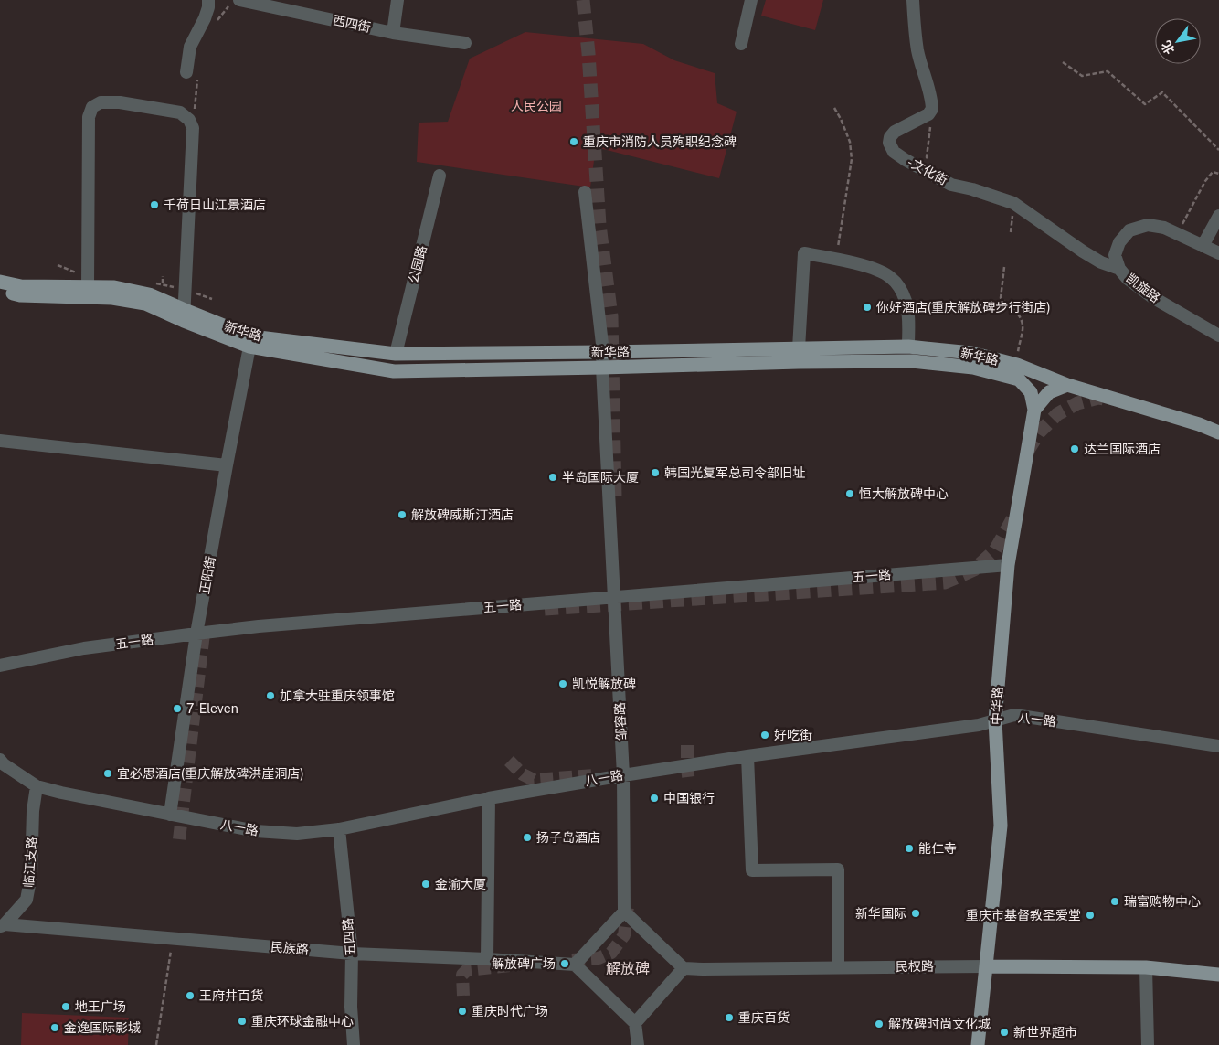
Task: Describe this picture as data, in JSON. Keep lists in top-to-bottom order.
{
  "streets": {
    "main road": ["新华路", "中华路", "民权路"],
    "street": [
      "西四街",
      "-文化街",
      "公园路",
      "凯旋路",
      "正阳街",
      "五一路",
      "八一路",
      "邹容路",
      "临江支路",
      "五四路",
      "民族路"
    ]
  },
  "crossings": [
    ["-文化街", "凯旋路"],
    ["公园路", "新华路"],
    ["新华路", "正阳街"],
    ["新华路", "中华路"],
    ["新华路", "邹容路"],
    ["正阳街", "五一路"],
    ["正阳街", "八一路"],
    ["五一路", "中华路"],
    ["五一路", "邹容路"],
    ["中华路", "八一路"],
    ["中华路", "民权路"],
    ["八一路", "邹容路"],
    ["八一路", "临江支路"],
    ["八一路", "五四路"],
    ["临江支路", "民族路"],
    ["五四路", "民族路"]
  ],
  "districts": ["解放碑"],
  "parks": ["人民公园"],
  "places": [
    "重庆市消防人员殉职纪念碑",
    "千荷日山江景酒店",
    "你好酒店(重庆解放碑步行街店)",
    "达兰国际酒店",
    "韩国光复军总司令部旧址",
    "半岛国际大厦",
    "恒大解放碑中心",
    "解放碑威斯汀酒店",
    "凯悦解放碑",
    "加拿大驻重庆领事馆",
    "7-Eleven",
    "好吃街",
    "宜必思酒店(重庆解放碑洪崖洞店)",
    "中国银行",
    "扬子岛酒店",
    "能仁寺",
    "金渝大厦",
    "瑞富购物中心",
    "新华国际",
    "重庆市基督教圣爱堂",
    "解放碑广场",
    "王府井百货",
    "地王广场",
    "重庆时代广场",
    "重庆百货",
    "重庆环球金融中心",
    "解放碑时尚文化城",
    "金逸国际影城",
    "新世界超市"
  ],
  "north": "bottom left"
}
